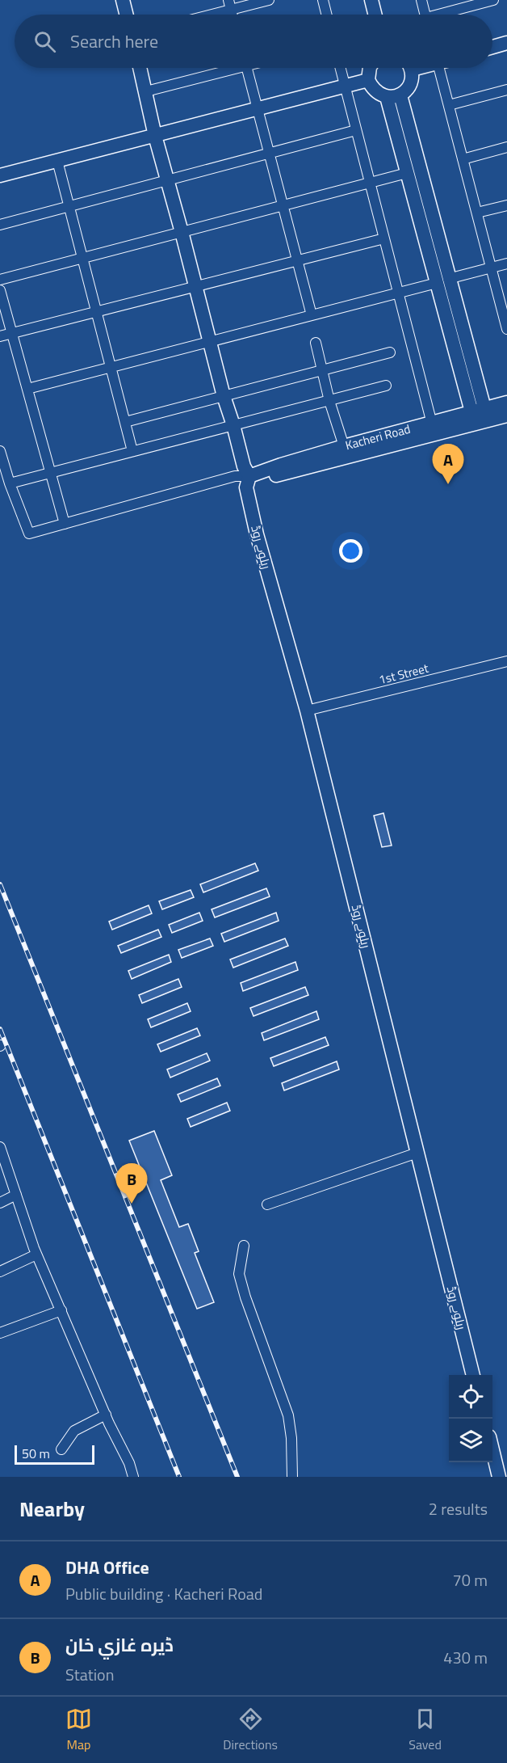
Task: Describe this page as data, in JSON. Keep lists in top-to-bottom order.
{
  "streets": {
    "street": ["Kacheri Road", "ریلوے روڈ", "1st Street"]
  },
  "crossings": [
    ["Kacheri Road", "ریلوے روڈ"],
    ["ریلوے روڈ", "1st Street"]
  ],
  "scale_bar": "50 m",
  "page": {
    "search": "Search here",
    "pins": ["A", "B"],
    "scale": "50 m",
    "heading": ["Nearby", "2 results"],
    "list": [
      {
        "mark": "A",
        "name": "DHA Office",
        "note": "Public building · Kacheri Road",
        "value": "70 m"
      },
      {
        "mark": "B",
        "name": "ڈيره غازي خان",
        "note": "Station",
        "value": "430 m"
      }
    ],
    "nav": ["Map", "Directions", "Saved"]
  }
}
